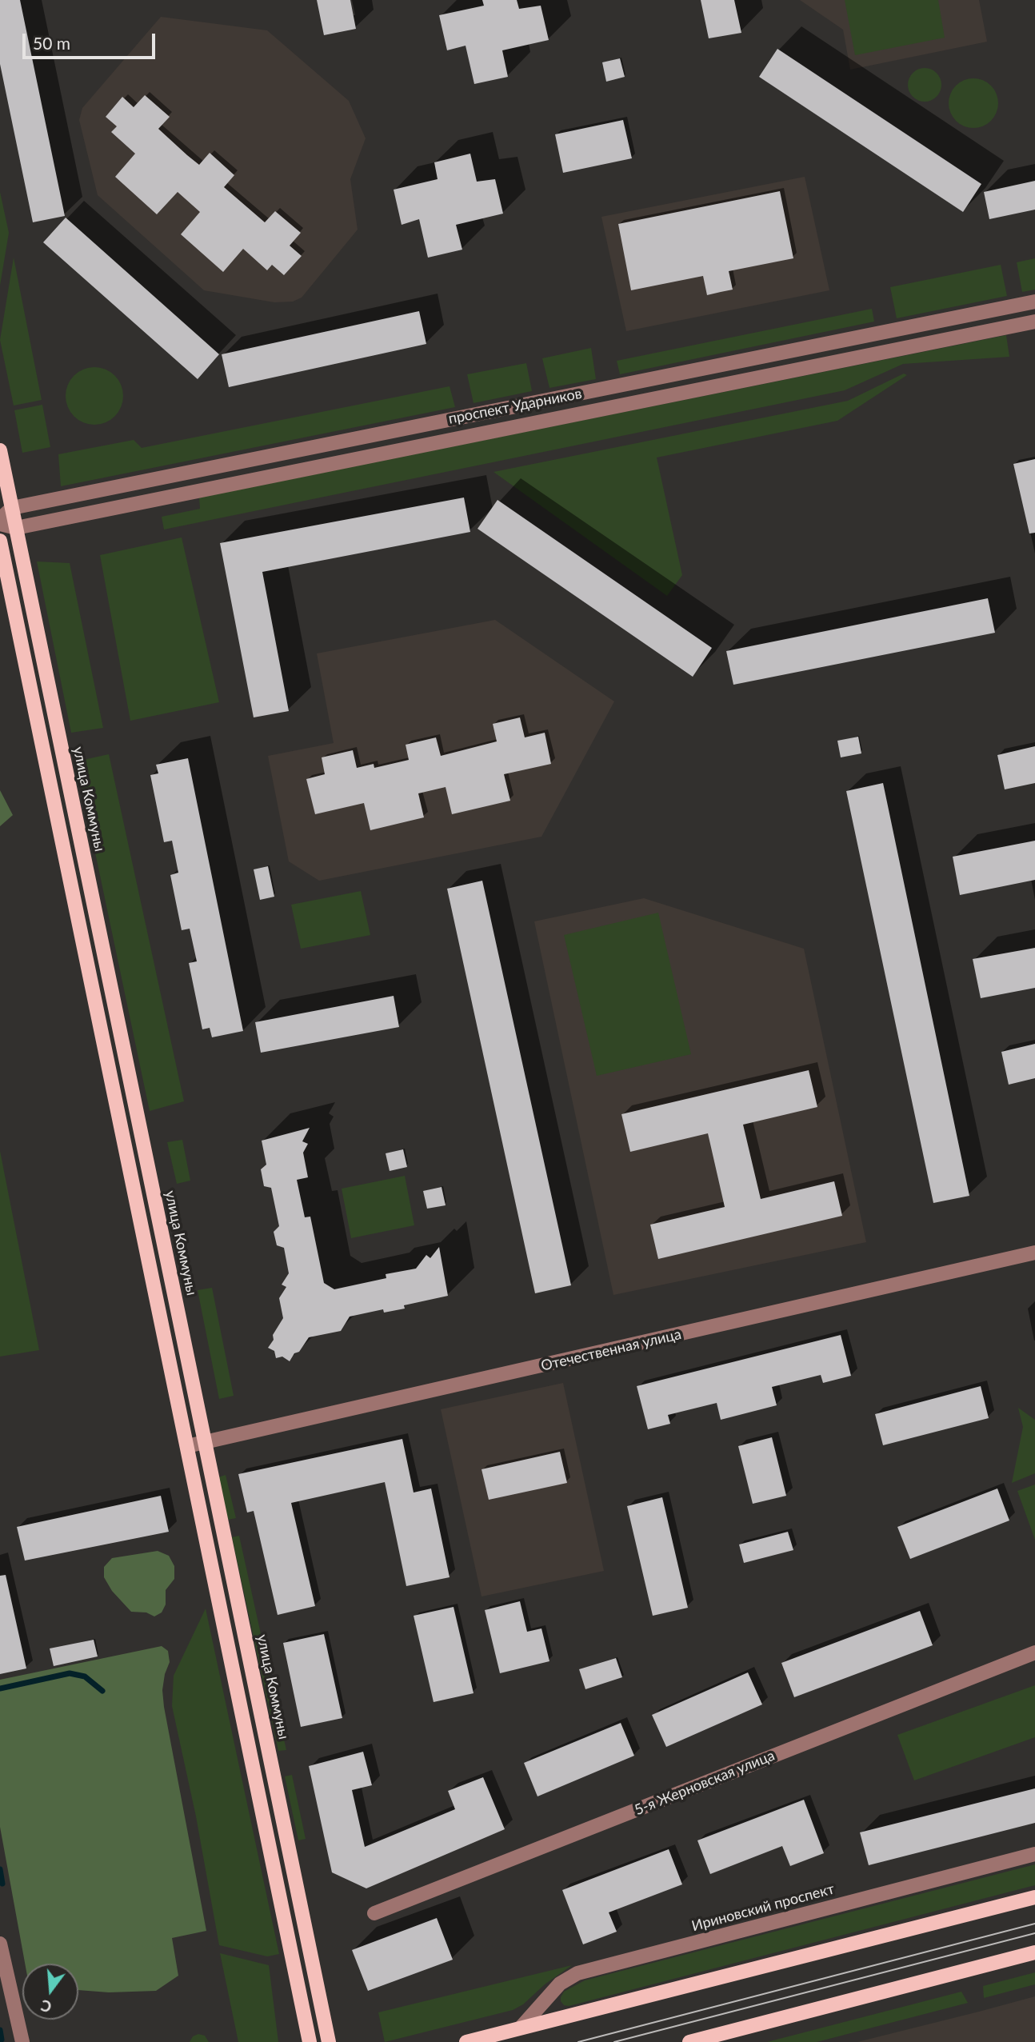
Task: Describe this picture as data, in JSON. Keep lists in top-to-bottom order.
{
  "streets": {
    "main road": ["улица Коммуны"],
    "street": [
      "проспект Ударников",
      "Отечественная улица",
      "5-я Жерновская улица",
      "Ириновский проспект"
    ]
  },
  "crossings": [
    ["проспект Ударников", "улица Коммуны"],
    ["улица Коммуны", "Отечественная улица"]
  ],
  "scale_bar": "50 m",
  "north": "bottom"
}
